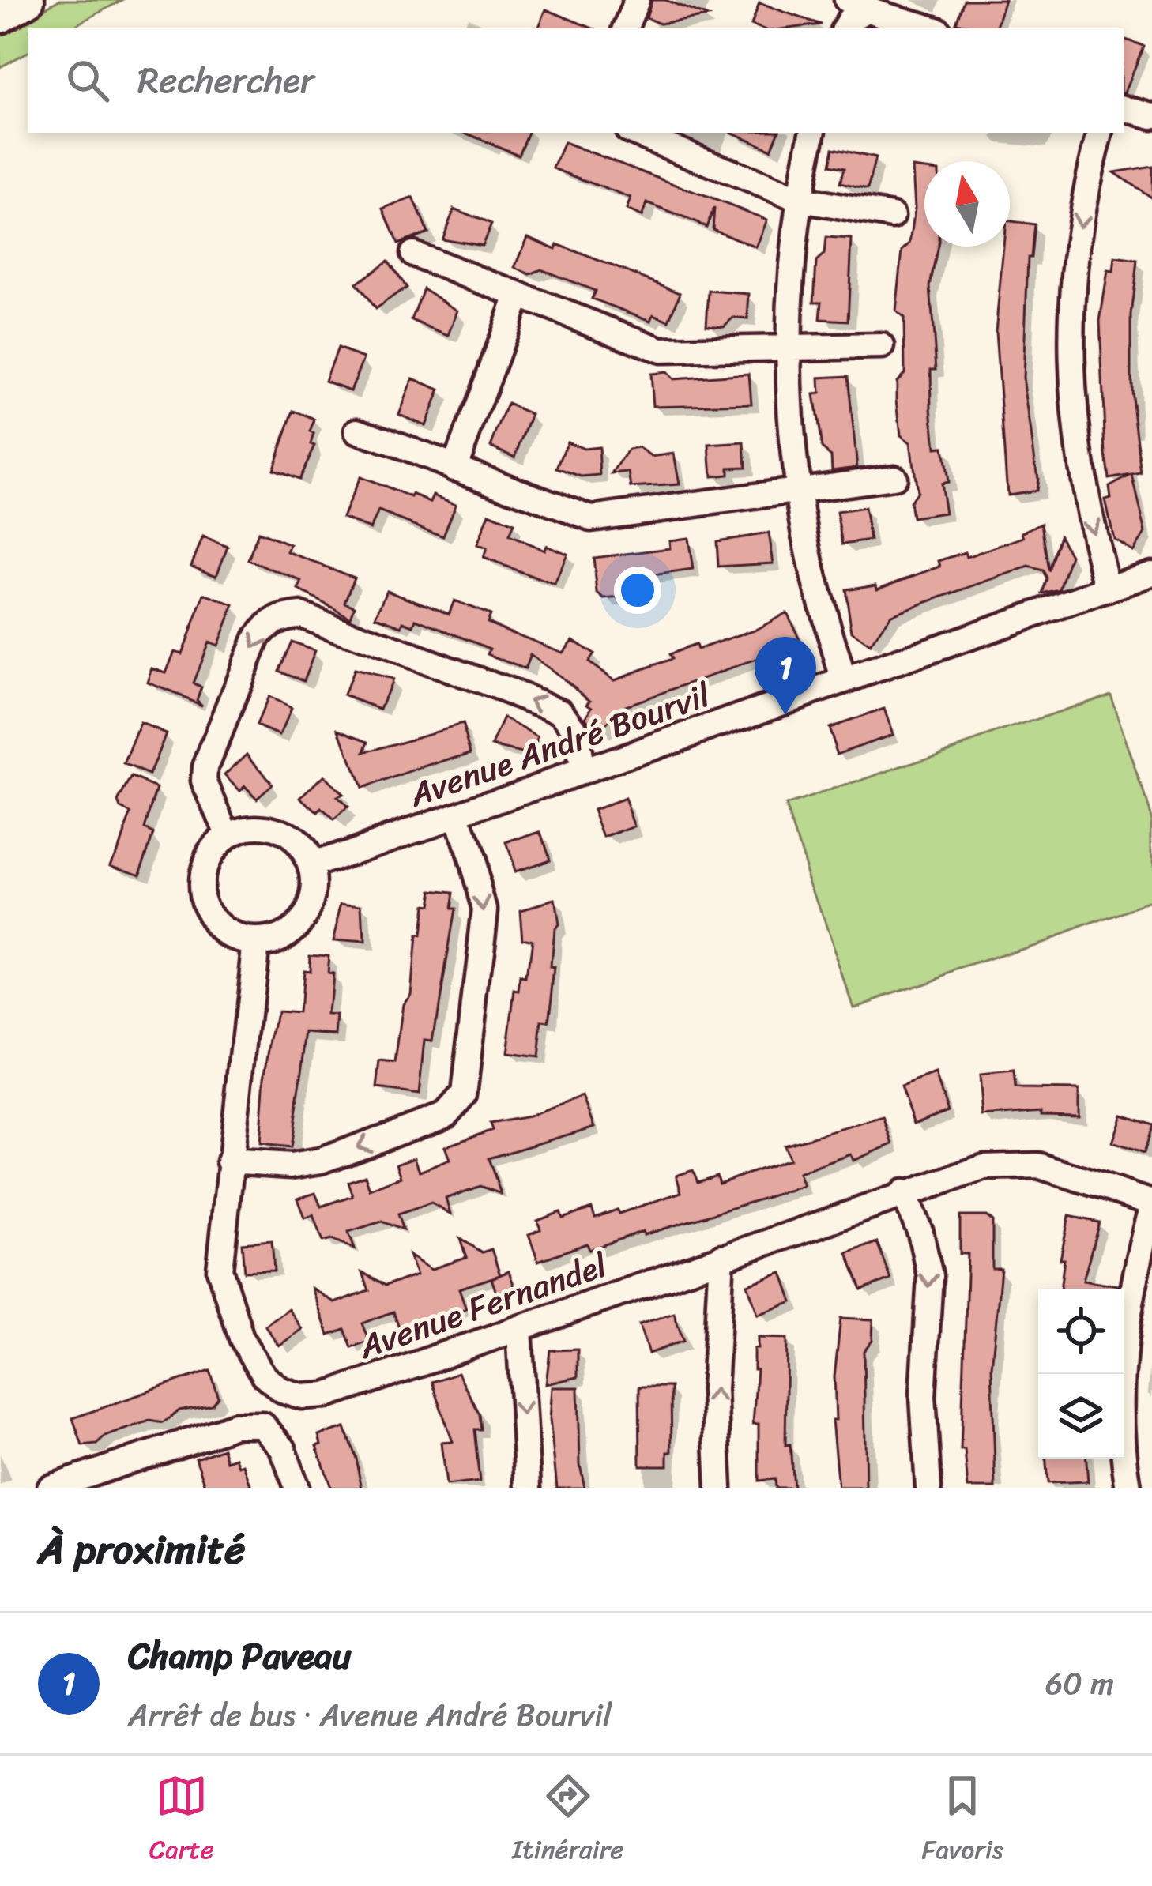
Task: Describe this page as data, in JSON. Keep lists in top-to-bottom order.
{
  "streets": {
    "street": ["Avenue André Bourvil", "Avenue Fernandel"]
  },
  "north": "top",
  "page": {
    "search": "Rechercher",
    "pins": "1",
    "heading": "À proximité",
    "list": [
      {
        "mark": "1",
        "name": "Champ Paveau",
        "note": "Arrêt de bus · Avenue André Bourvil",
        "value": "60 m"
      }
    ],
    "nav": ["Carte", "Itinéraire", "Favoris"]
  }
}
